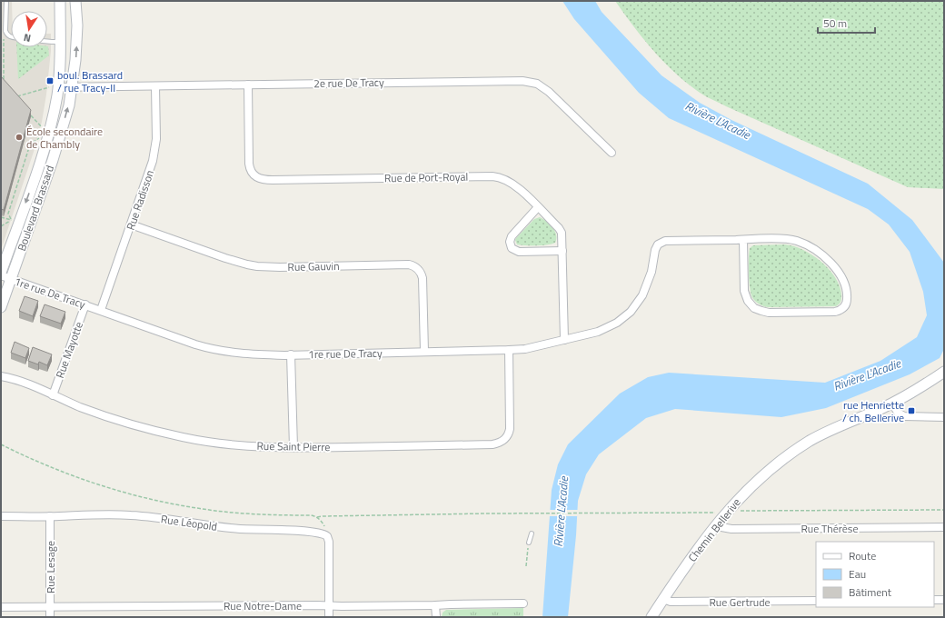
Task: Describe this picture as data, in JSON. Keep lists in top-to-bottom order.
{
  "streets": {
    "street": [
      "2e rue De Tracy",
      "Rue de Port-Royal",
      "Rue Radisson",
      "Boulevard Brassard",
      "Rue Gauvin",
      "1re rue De Tracy",
      "Rue Mayotte",
      "Rue Saint Pierre",
      "Rue Léopold",
      "Rue Thérèse",
      "Chemin Bellerive",
      "Rue Lesage",
      "Rue Gertrude",
      "Rue Notre-Dame"
    ]
  },
  "crossings": [
    ["2e rue De Tracy", "Rue de Port-Royal"],
    ["2e rue De Tracy", "Rue Radisson"],
    ["2e rue De Tracy", "Boulevard Brassard"],
    ["Rue de Port-Royal", "1re rue De Tracy"],
    ["Rue Radisson", "Rue Gauvin"],
    ["Rue Radisson", "1re rue De Tracy"],
    ["Boulevard Brassard", "1re rue De Tracy"],
    ["Rue Gauvin", "1re rue De Tracy"],
    ["1re rue De Tracy", "Rue Mayotte"],
    ["1re rue De Tracy", "Rue Saint Pierre"],
    ["Rue Mayotte", "Rue Saint Pierre"],
    ["Rue Léopold", "Rue Lesage"],
    ["Rue Léopold", "Rue Notre-Dame"],
    ["Rue Thérèse", "Chemin Bellerive"],
    ["Chemin Bellerive", "Rue Gertrude"],
    ["Rue Lesage", "Rue Notre-Dame"]
  ],
  "water": ["Rivière L'Acadie"],
  "places": {
    "transit": ["boul. Brassard / rue Tracy-II", "rue Henriette / ch. Bellerive"],
    "other": ["École secondaire de Chambly"]
  },
  "legend": ["Route", "Eau", "Bâtiment"],
  "scale_bar": "50 m",
  "north": "bottom"
}
